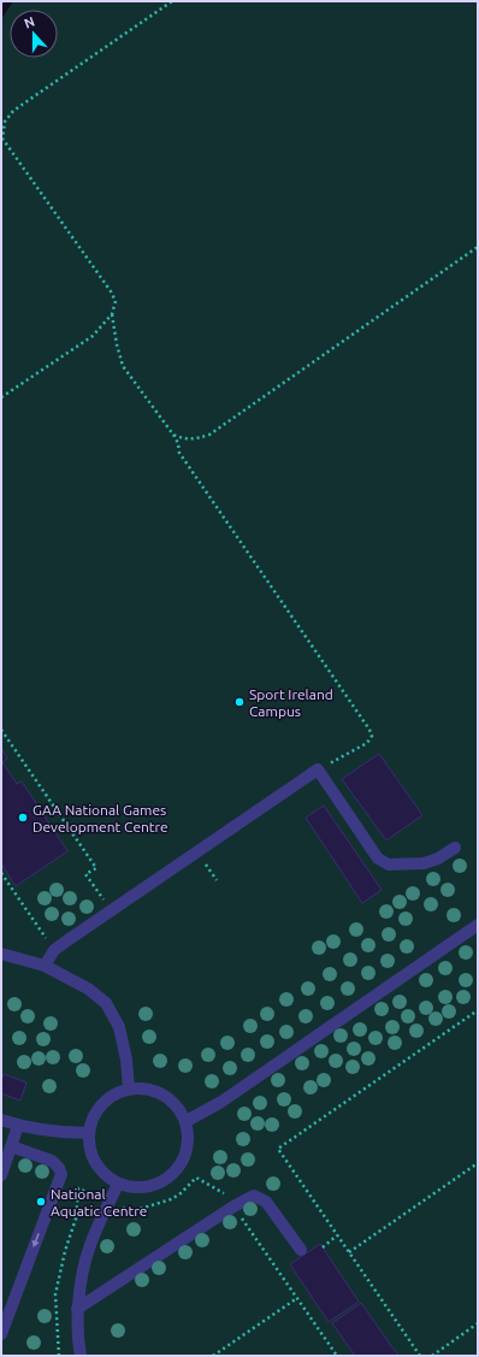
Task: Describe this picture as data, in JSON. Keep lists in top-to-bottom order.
{
  "places": ["Sport Ireland Campus", "GAA National Games Development Centre", "National Aquatic Centre"],
  "north": "top"
}
